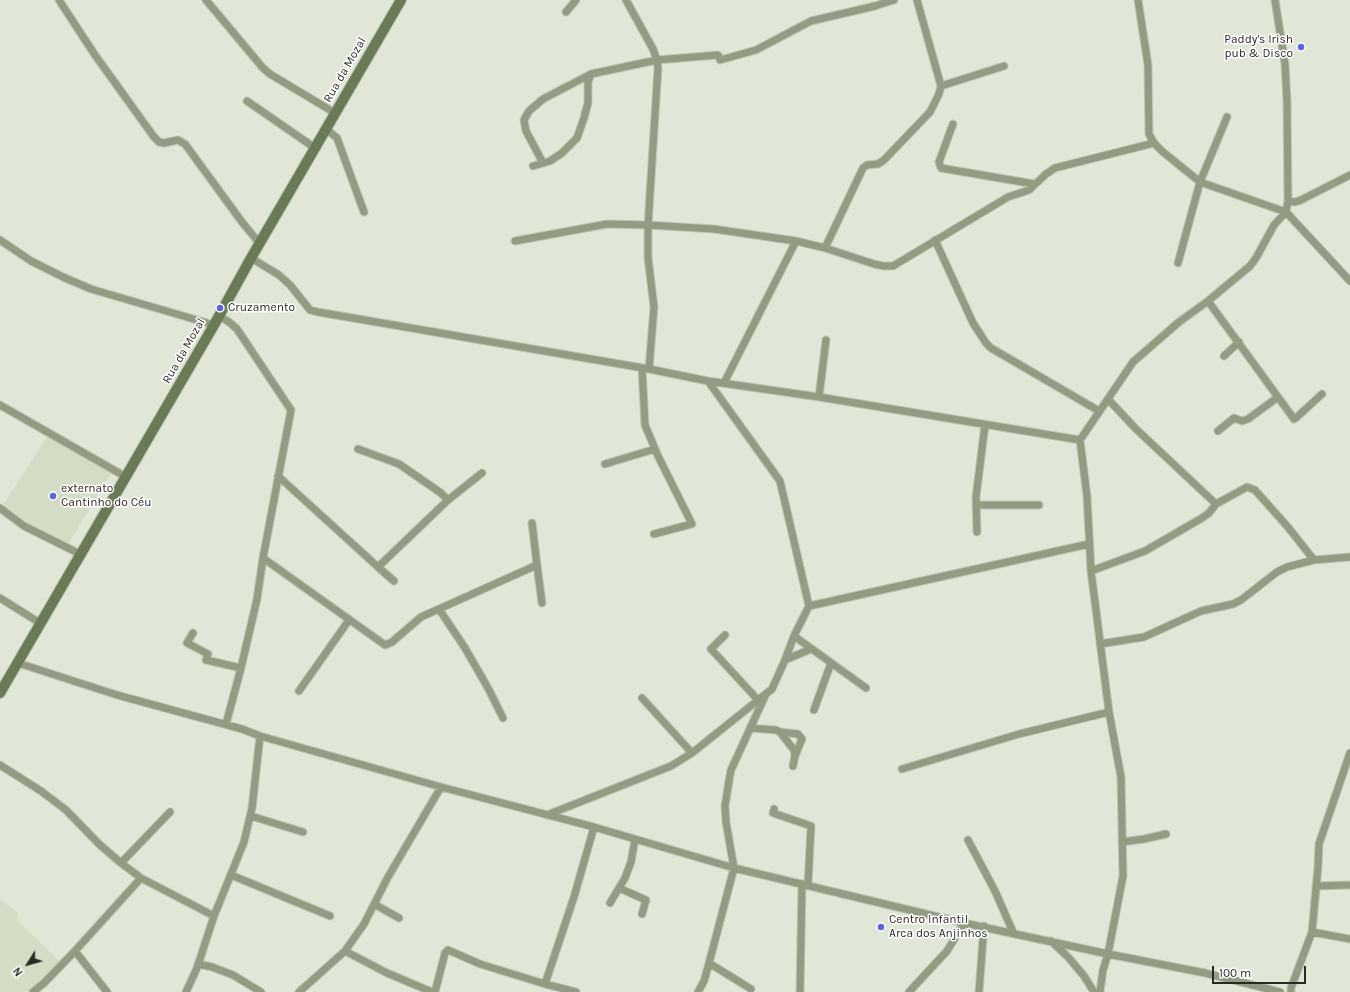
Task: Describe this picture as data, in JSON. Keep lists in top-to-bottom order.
{
  "streets": {
    "main road": ["Rua da Mozal"]
  },
  "places": [
    "Paddy's Irish pub & Disco",
    "Cruzamento",
    "externato Cantinho do Céu",
    "Centro Infantil Arca dos Anjinhos"
  ],
  "scale_bar": "100 m",
  "north": "bottom left"
}
